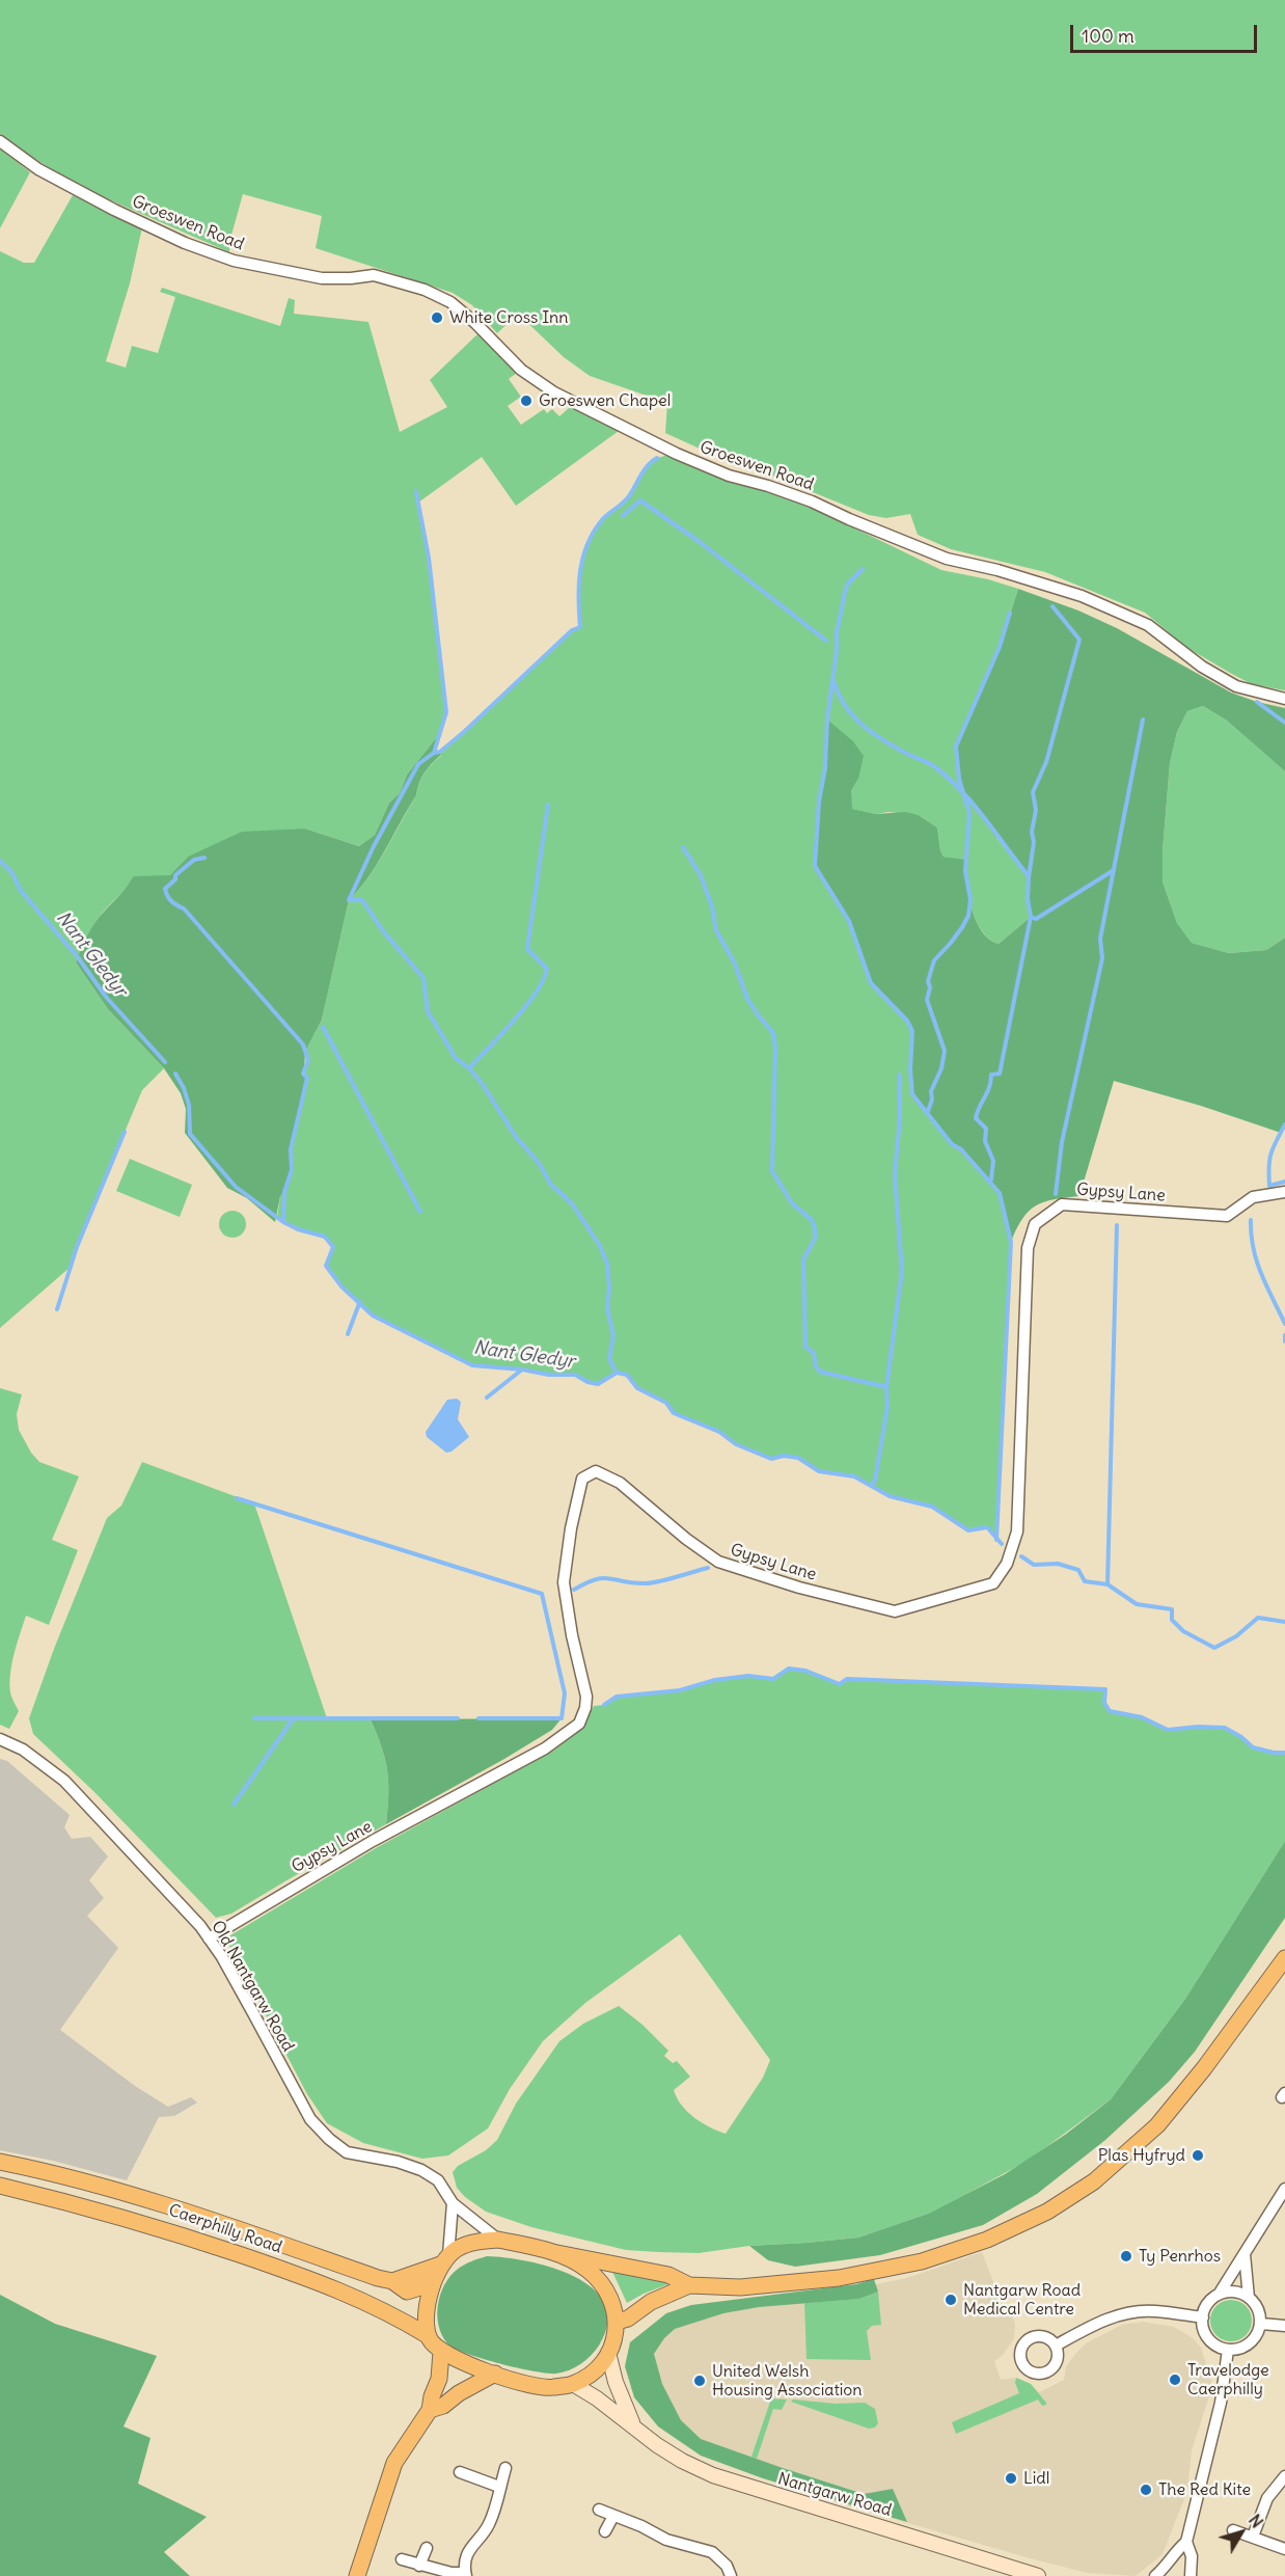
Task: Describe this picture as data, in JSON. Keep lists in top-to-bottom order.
{
  "streets": {
    "main road": ["Caerphilly Road", "Nantgarw Road"],
    "street": ["Groeswen Road", "Gypsy Lane", "Old Nantgarw Road"]
  },
  "crossings": [
    ["Gypsy Lane", "Old Nantgarw Road"],
    ["Old Nantgarw Road", "Caerphilly Road"],
    ["Old Nantgarw Road", "Nantgarw Road"],
    ["Caerphilly Road", "Nantgarw Road"]
  ],
  "water": ["Nant Gledyr"],
  "places": [
    "White Cross Inn",
    "Groeswen Chapel",
    "Plas Hyfryd",
    "Ty Penrhos",
    "Nantgarw Road Medical Centre",
    "Travelodge Caerphilly",
    "United Welsh Housing Association",
    "Lidl",
    "The Red Kite"
  ],
  "scale_bar": "100 m",
  "north": "top right"
}
